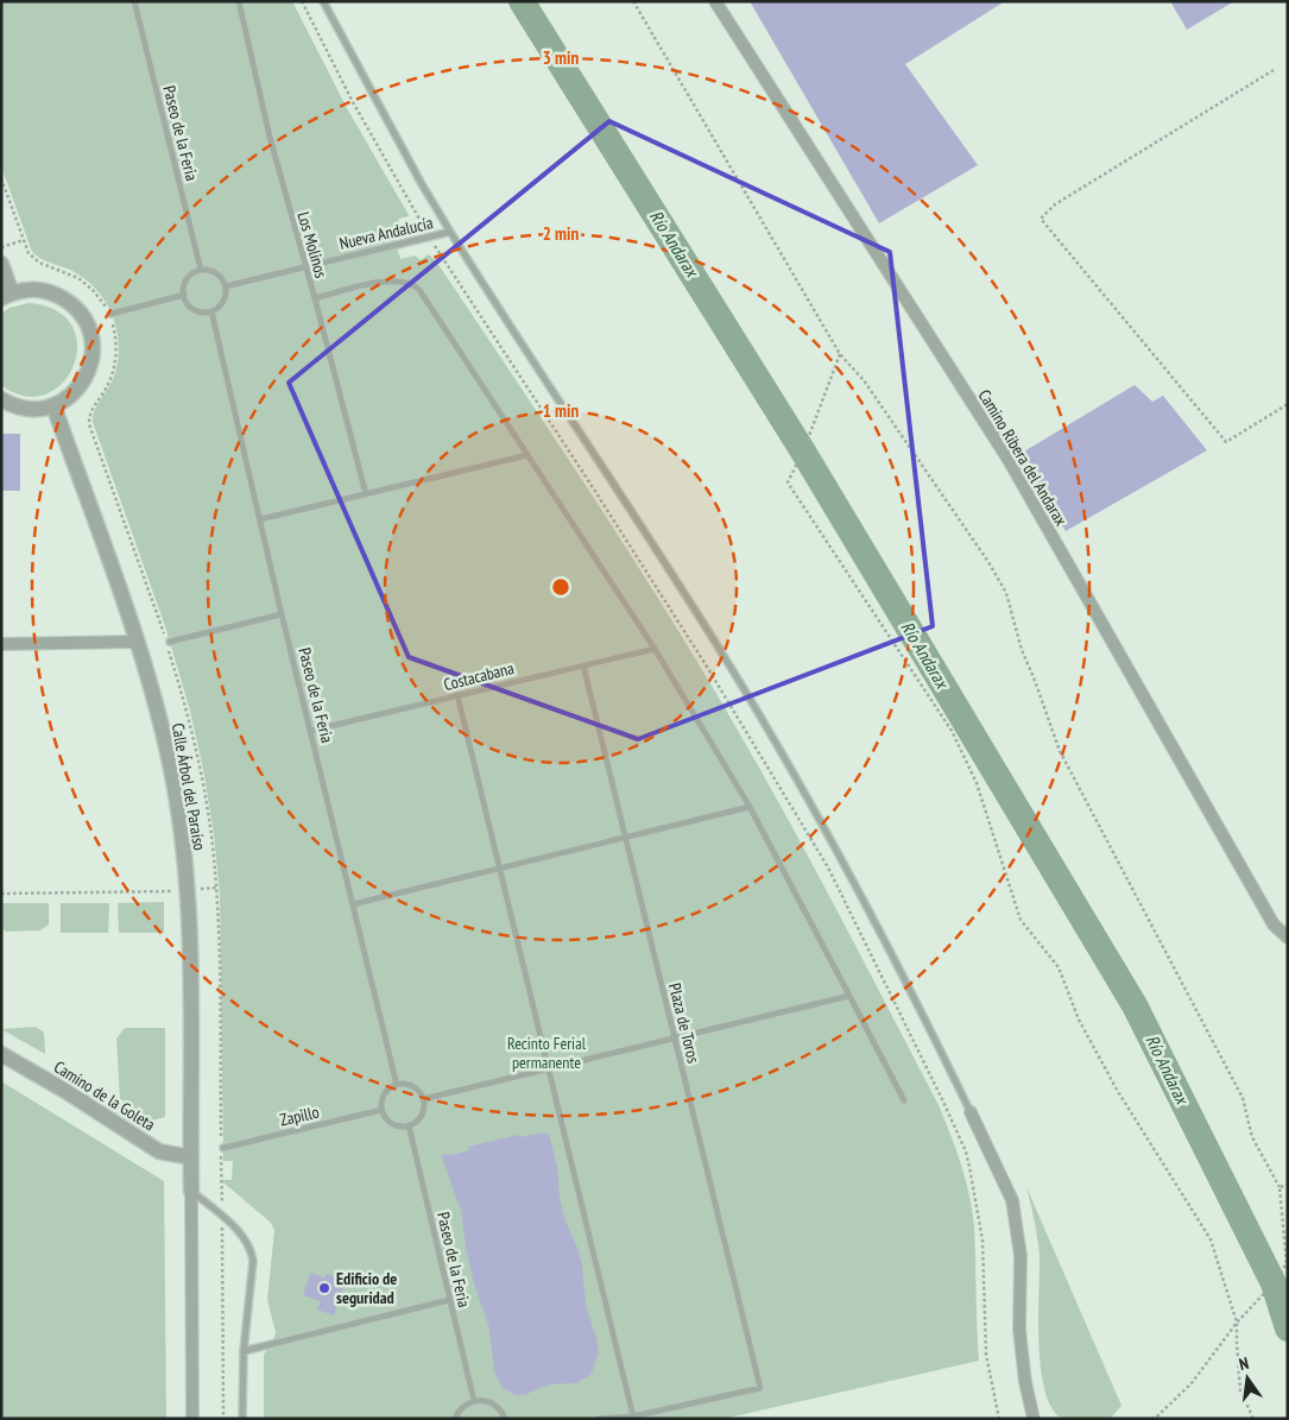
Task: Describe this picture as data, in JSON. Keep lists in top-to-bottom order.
{
  "streets": {
    "street": ["Camino Ribera del Andarax", "Calle Árbol del Paraíso", "Camino de la Goleta"],
    "lane": [
      "Paseo de la Feria",
      "Nueva Andalucía",
      "Los Molinos",
      "Costacabana",
      "Plaza de Toros",
      "Zapillo"
    ]
  },
  "crossings": [
    ["Paseo de la Feria", "Nueva Andalucía"],
    ["Paseo de la Feria", "Costacabana"],
    ["Paseo de la Feria", "Zapillo"],
    ["Nueva Andalucía", "Los Molinos"],
    ["Costacabana", "Plaza de Toros"],
    ["Calle Árbol del Paraíso", "Camino de la Goleta"]
  ],
  "water": ["Río Andarax"],
  "parks": ["Recinto Ferial permanente"],
  "places": ["Edificio de seguridad"],
  "north": "top",
  "rings": ["3 min", "2 min", "1 min"]
}
